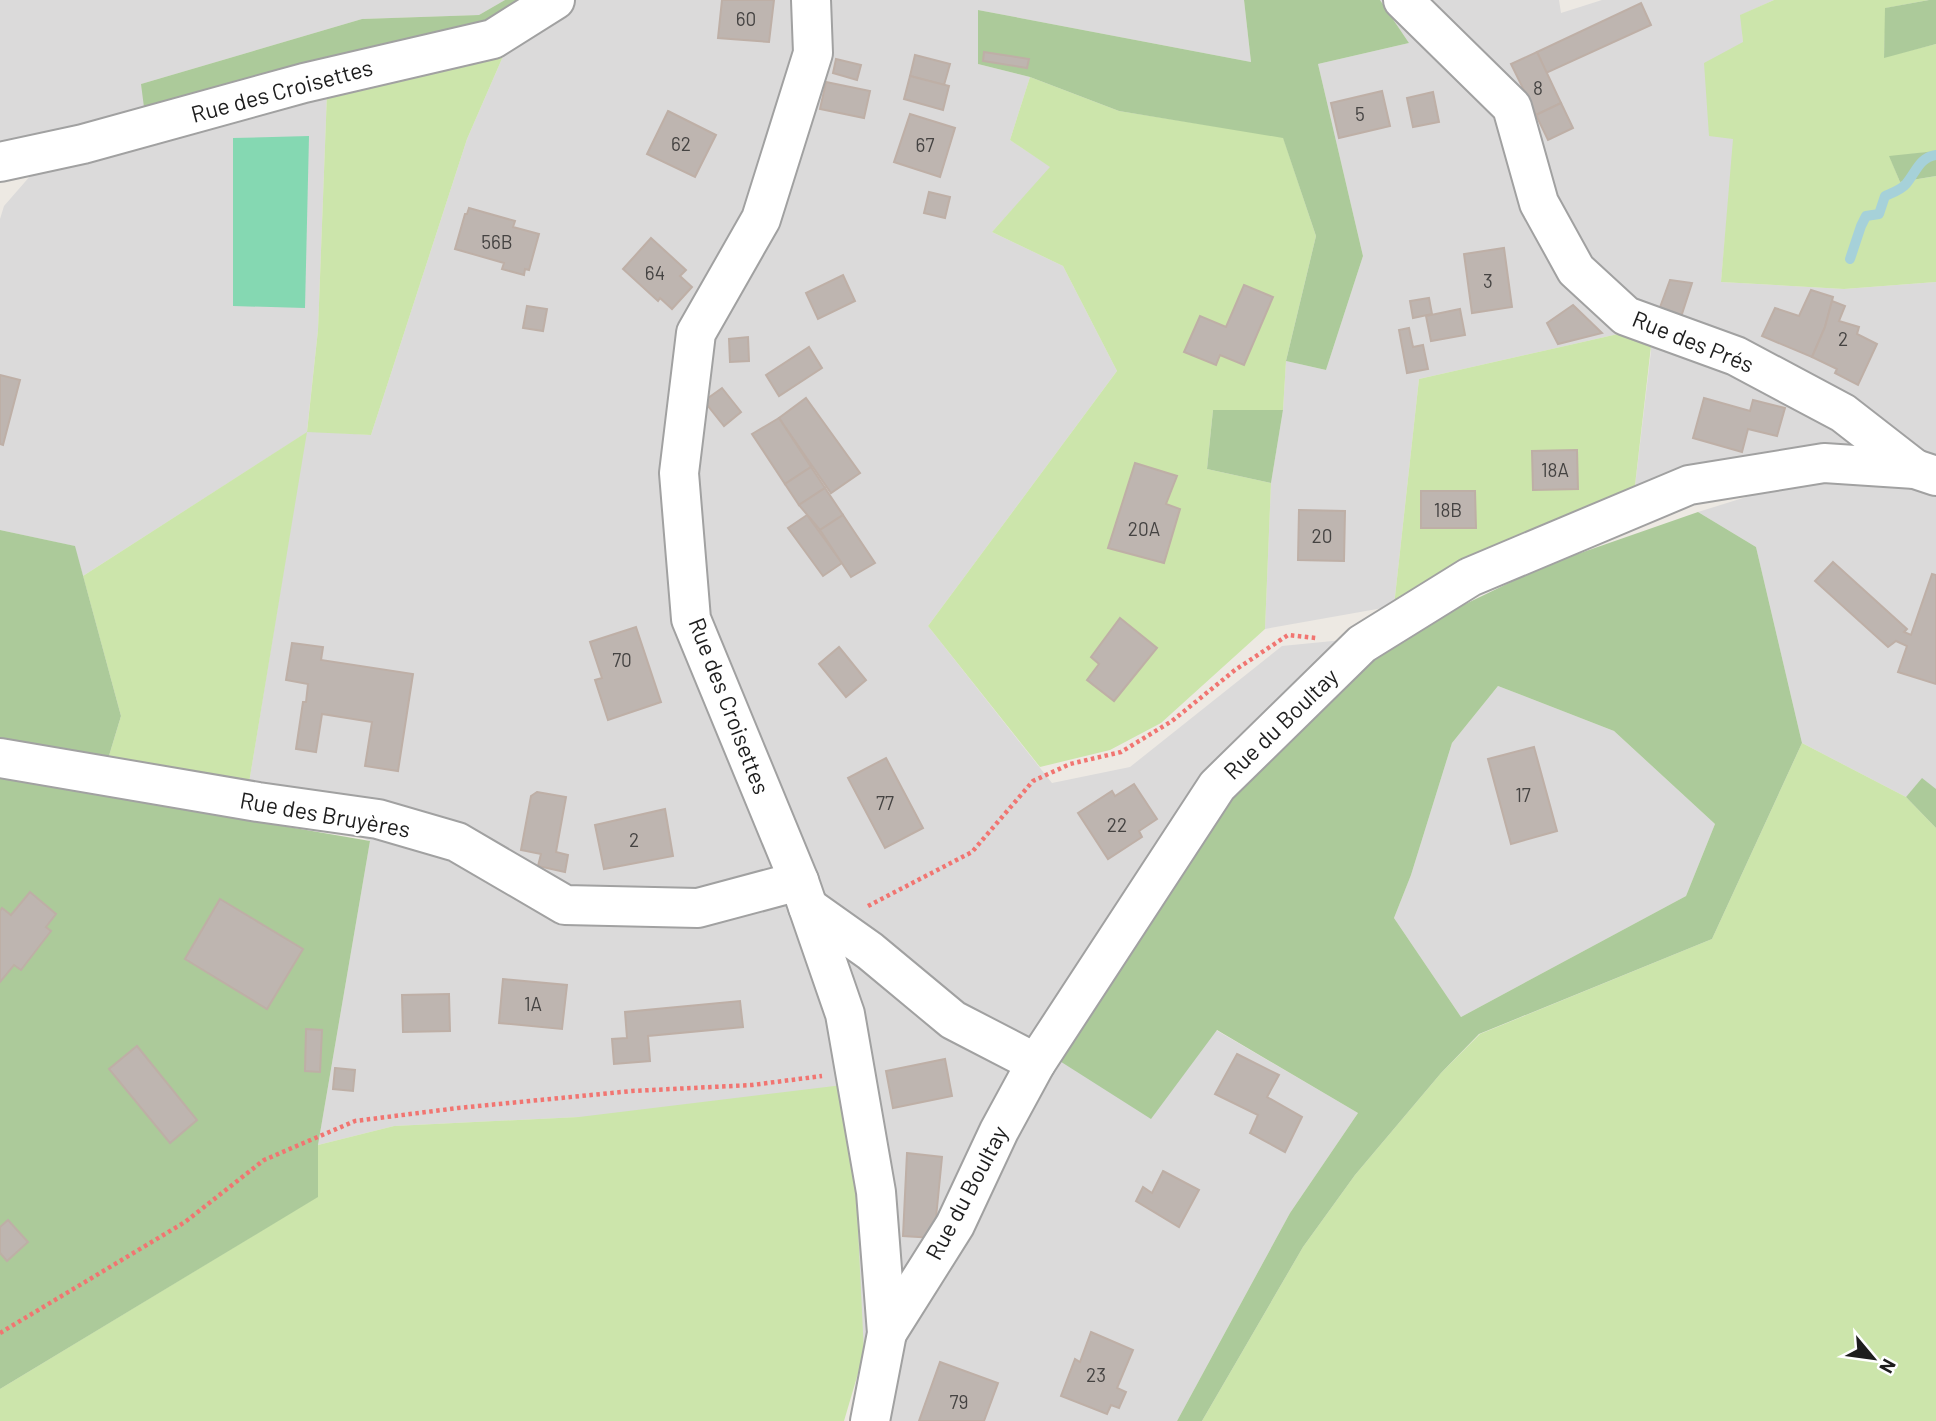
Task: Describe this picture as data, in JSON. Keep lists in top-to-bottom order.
{
  "streets": {
    "street": [
      "Rue des Croisettes",
      "Rue des Prés",
      "Rue du Boultay",
      "Rue des Bruyères"
    ]
  },
  "crossings": [
    ["Rue des Croisettes", "Rue du Boultay"],
    ["Rue des Croisettes", "Rue des Bruyères"],
    ["Rue des Prés", "Rue du Boultay"]
  ],
  "house_numbers": [
    "60",
    "8",
    "5",
    "62",
    "67",
    "56B",
    "64",
    "3",
    "2",
    "18A",
    "18B",
    "20A",
    "20",
    "70",
    "17",
    "77",
    "22",
    "2",
    "1A",
    "23",
    "79"
  ],
  "north": "bottom right"
}
